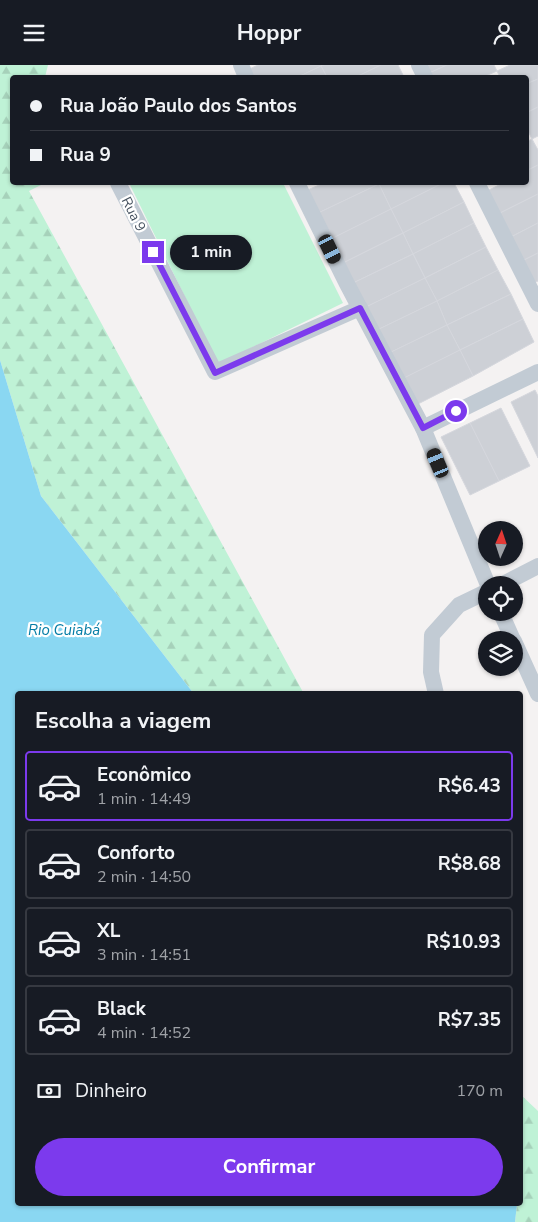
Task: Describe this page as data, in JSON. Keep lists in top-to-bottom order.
{
  "streets": {
    "street": ["Rua 9"]
  },
  "water": ["Rio Cuiabá"],
  "north": "top",
  "page": {
    "header": "Hoppr",
    "banner": ["Rua João Paulo dos Santos", "Rua 9"],
    "bubble": "1 min",
    "heading": "Escolha a viagem",
    "list": [
      {
        "name": "Econômico",
        "note": "1 min · 14:49",
        "value": "R$6.43"
      },
      {
        "name": "Conforto",
        "note": "2 min · 14:50",
        "value": "R$8.68"
      },
      {
        "name": "XL",
        "note": "3 min · 14:51",
        "value": "R$10.93"
      },
      {
        "name": "Black",
        "note": "4 min · 14:52",
        "value": "R$7.35"
      }
    ],
    "pay": ["Dinheiro", "170 m"],
    "buttons": "Confirmar"
  }
}
